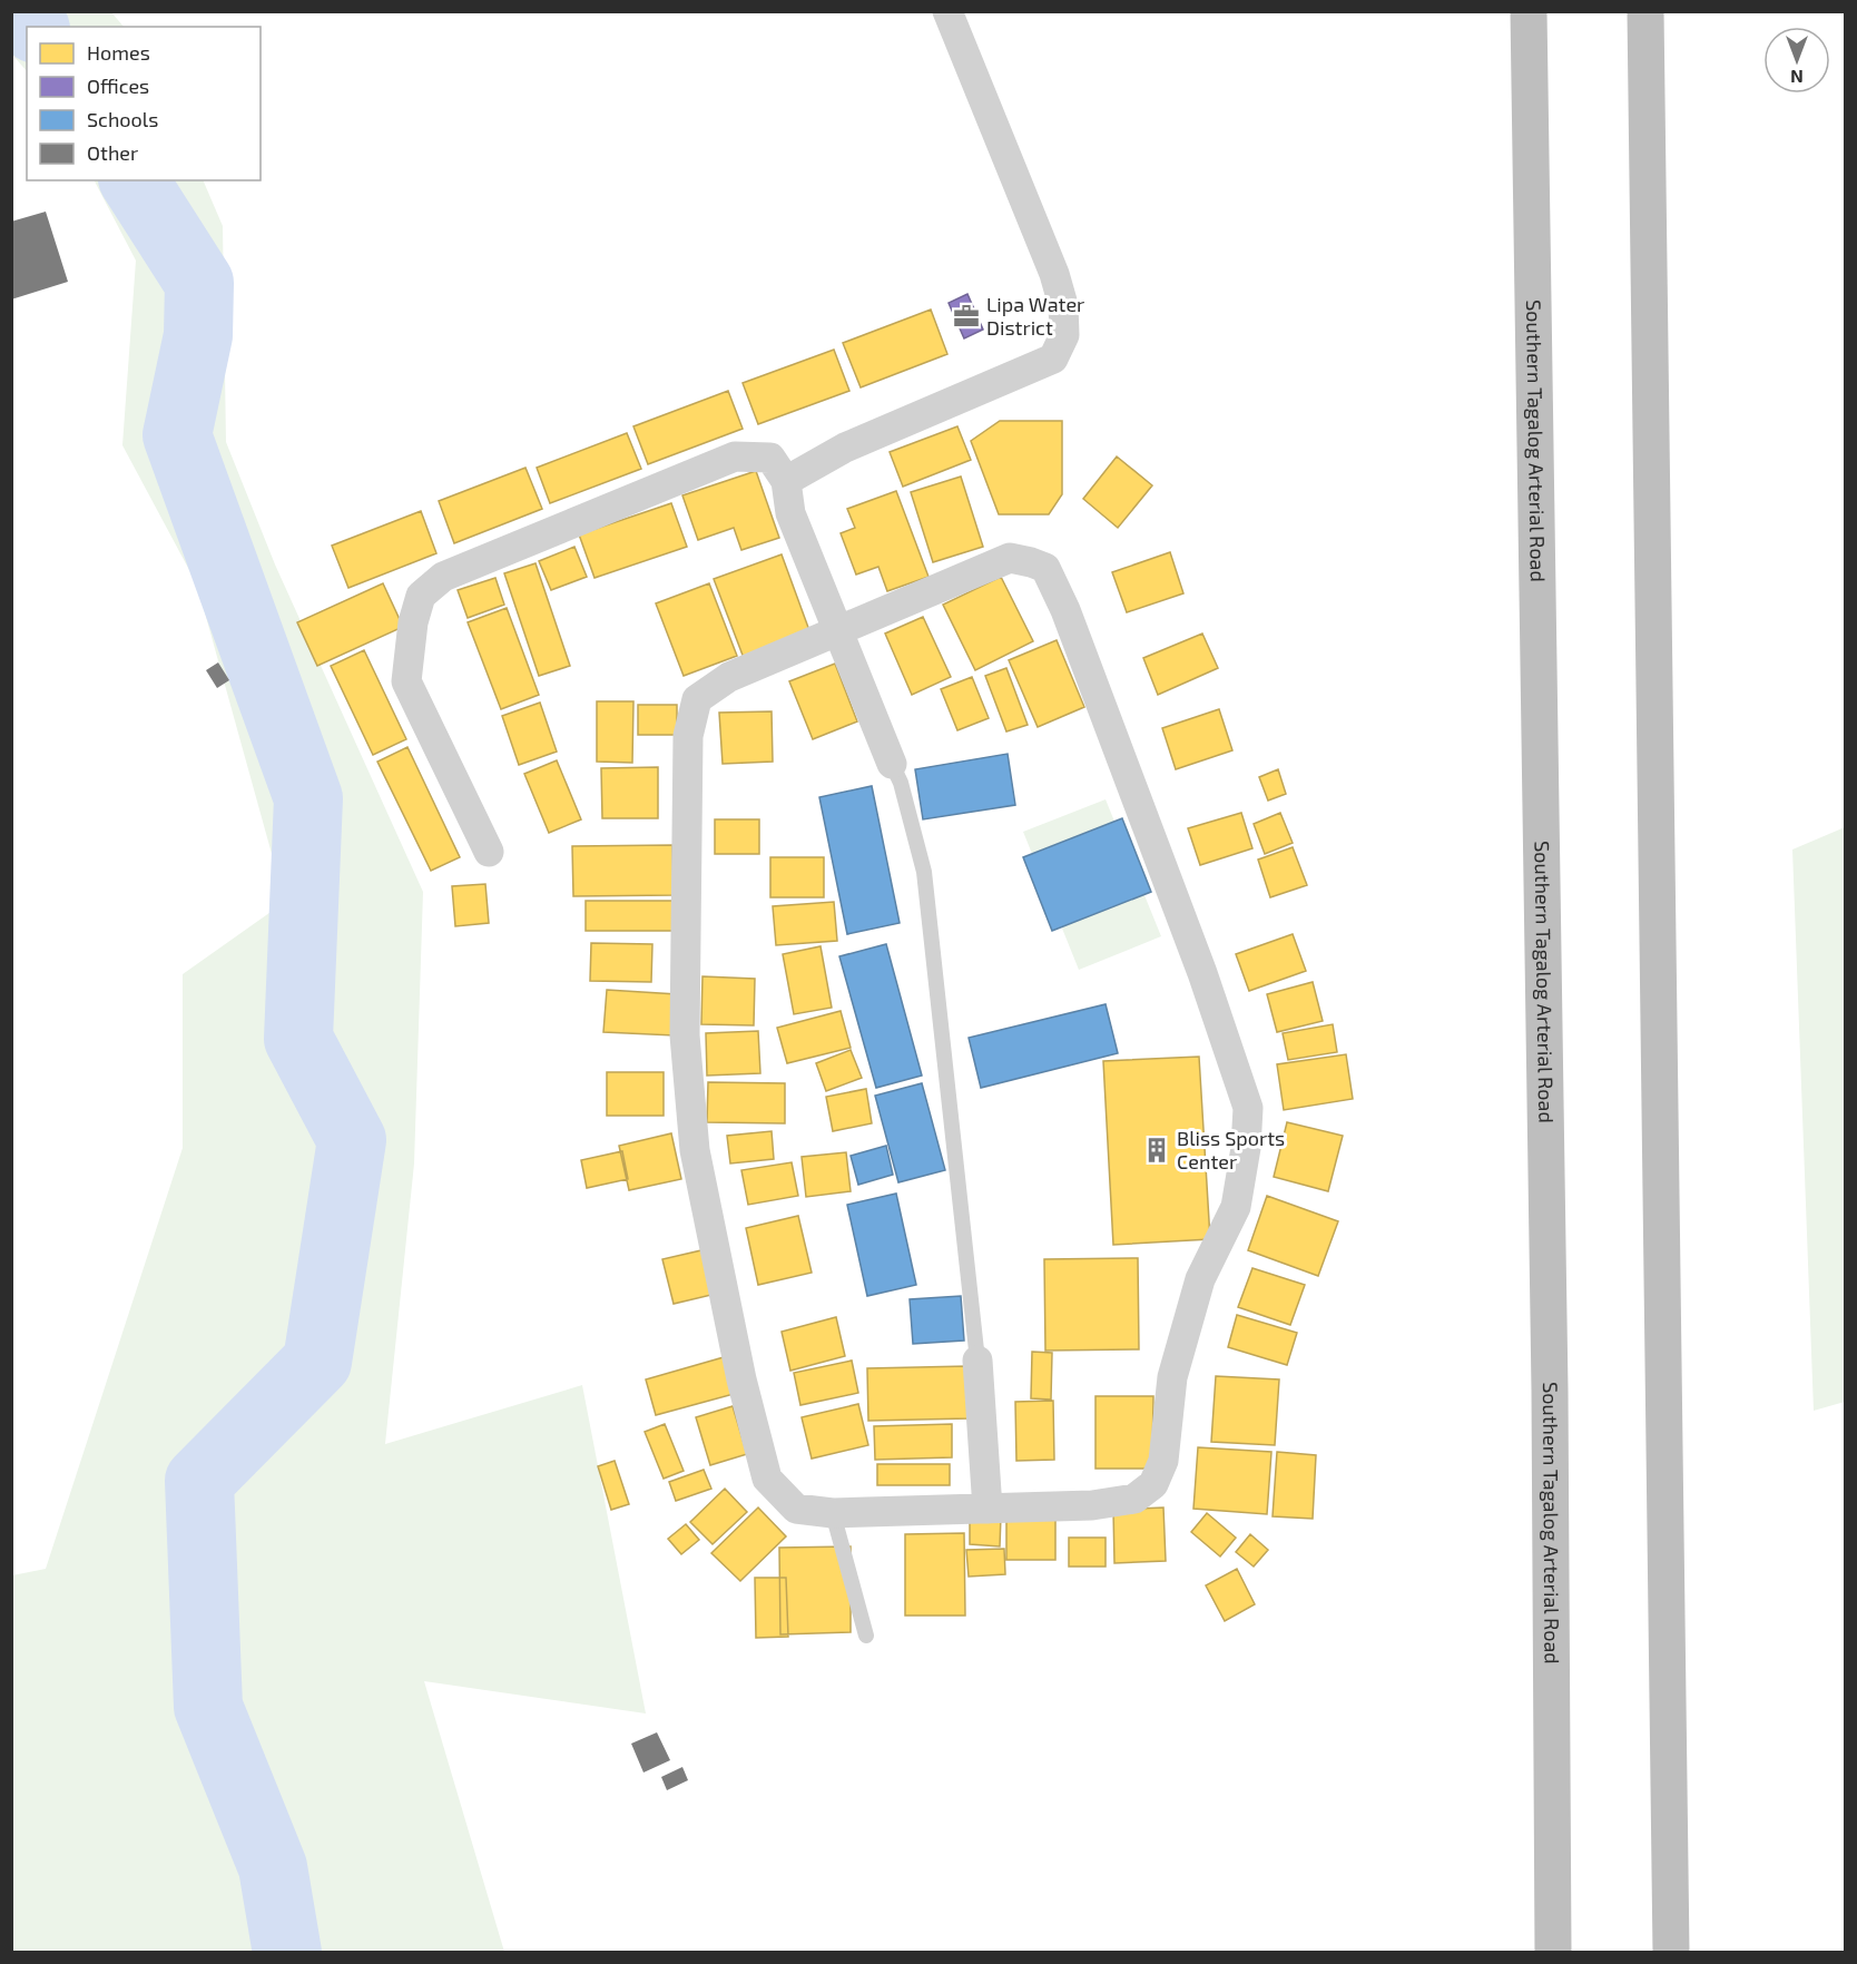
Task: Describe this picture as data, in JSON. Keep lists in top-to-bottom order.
{
  "streets": {
    "highway": ["Southern Tagalog Arterial Road"]
  },
  "places": {
    "office": ["Lipa Water District"],
    "building": ["Bliss Sports Center"]
  },
  "legend": [
    "Homes",
    "Offices",
    "Schools",
    "Other"
  ],
  "north": "bottom"
}
